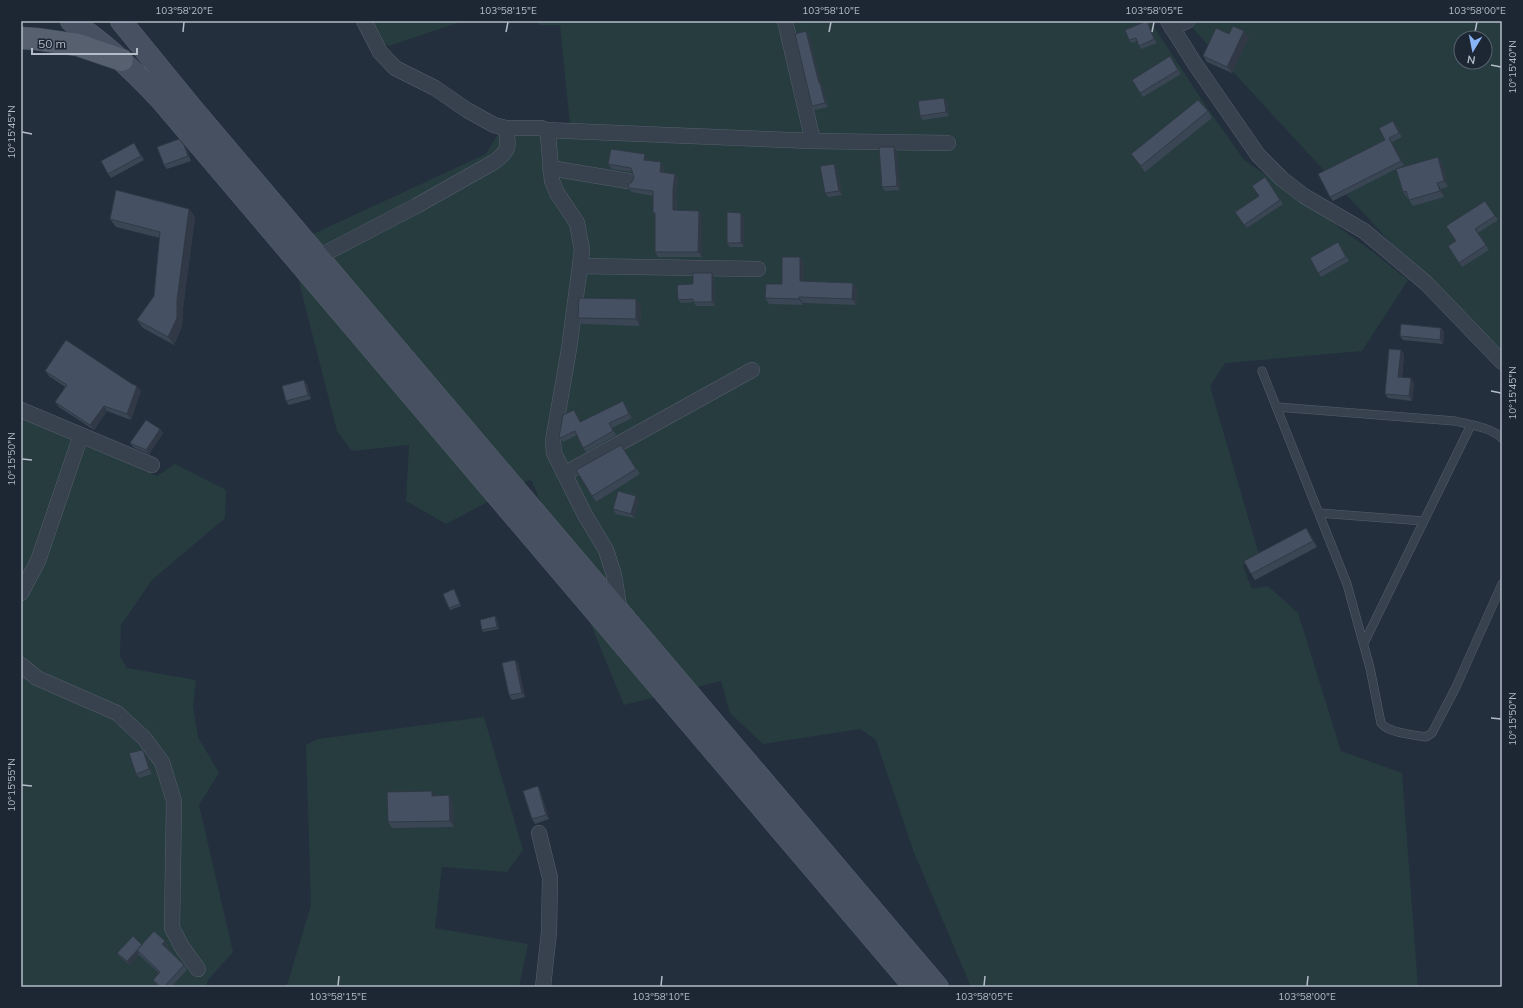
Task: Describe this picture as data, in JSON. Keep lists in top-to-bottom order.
{
  "scale_bar": "50 m",
  "north": "bottom",
  "coordinates": [
    "103°58'20\"E",
    "103°58'15\"E",
    "103°58'10\"E",
    "103°58'05\"E",
    "103°58'00\"E",
    "10°15'40\"N",
    "10°15'45\"N",
    "10°15'50\"N",
    "10°15'55\"N"
  ]
}
